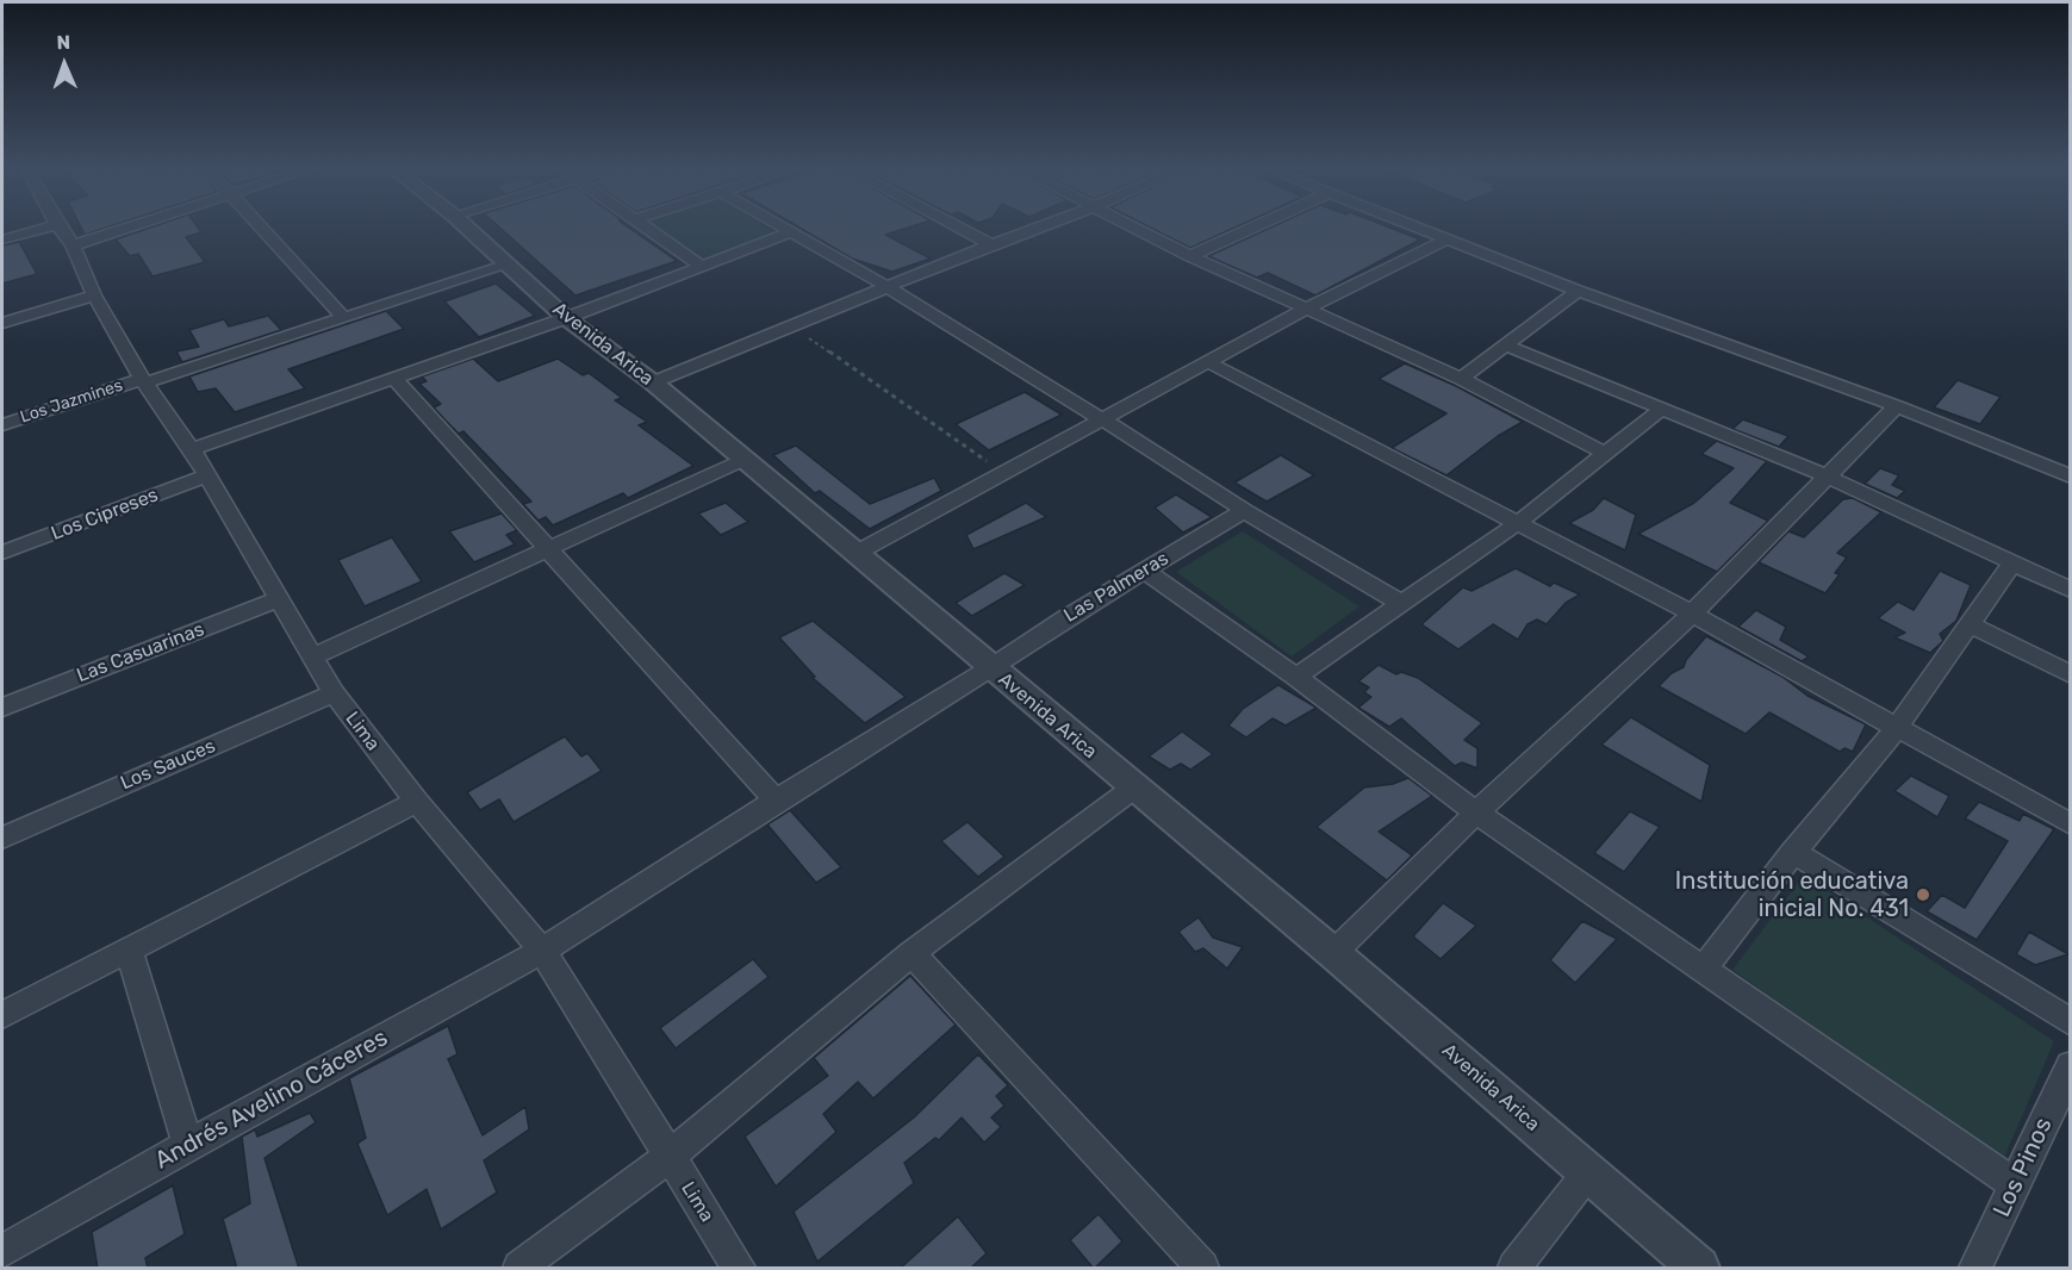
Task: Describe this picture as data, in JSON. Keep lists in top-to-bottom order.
{
  "streets": {
    "street": [
      "Avenida Arica",
      "Los Jazmines",
      "Los Cipreses",
      "Las Palmeras",
      "Las Casuarinas",
      "Lima",
      "Los Sauces",
      "Andrés Avelino Cáceres",
      "Los Pinos"
    ]
  },
  "crossings": [
    ["Avenida Arica", "Los Jazmines"],
    ["Avenida Arica", "Las Palmeras"],
    ["Los Jazmines", "Lima"],
    ["Los Cipreses", "Lima"],
    ["Las Palmeras", "Andrés Avelino Cáceres"],
    ["Las Casuarinas", "Lima"],
    ["Lima", "Los Sauces"],
    ["Lima", "Andrés Avelino Cáceres"]
  ],
  "places": ["Institución educativa inicial No. 431"],
  "north": "top"
}
